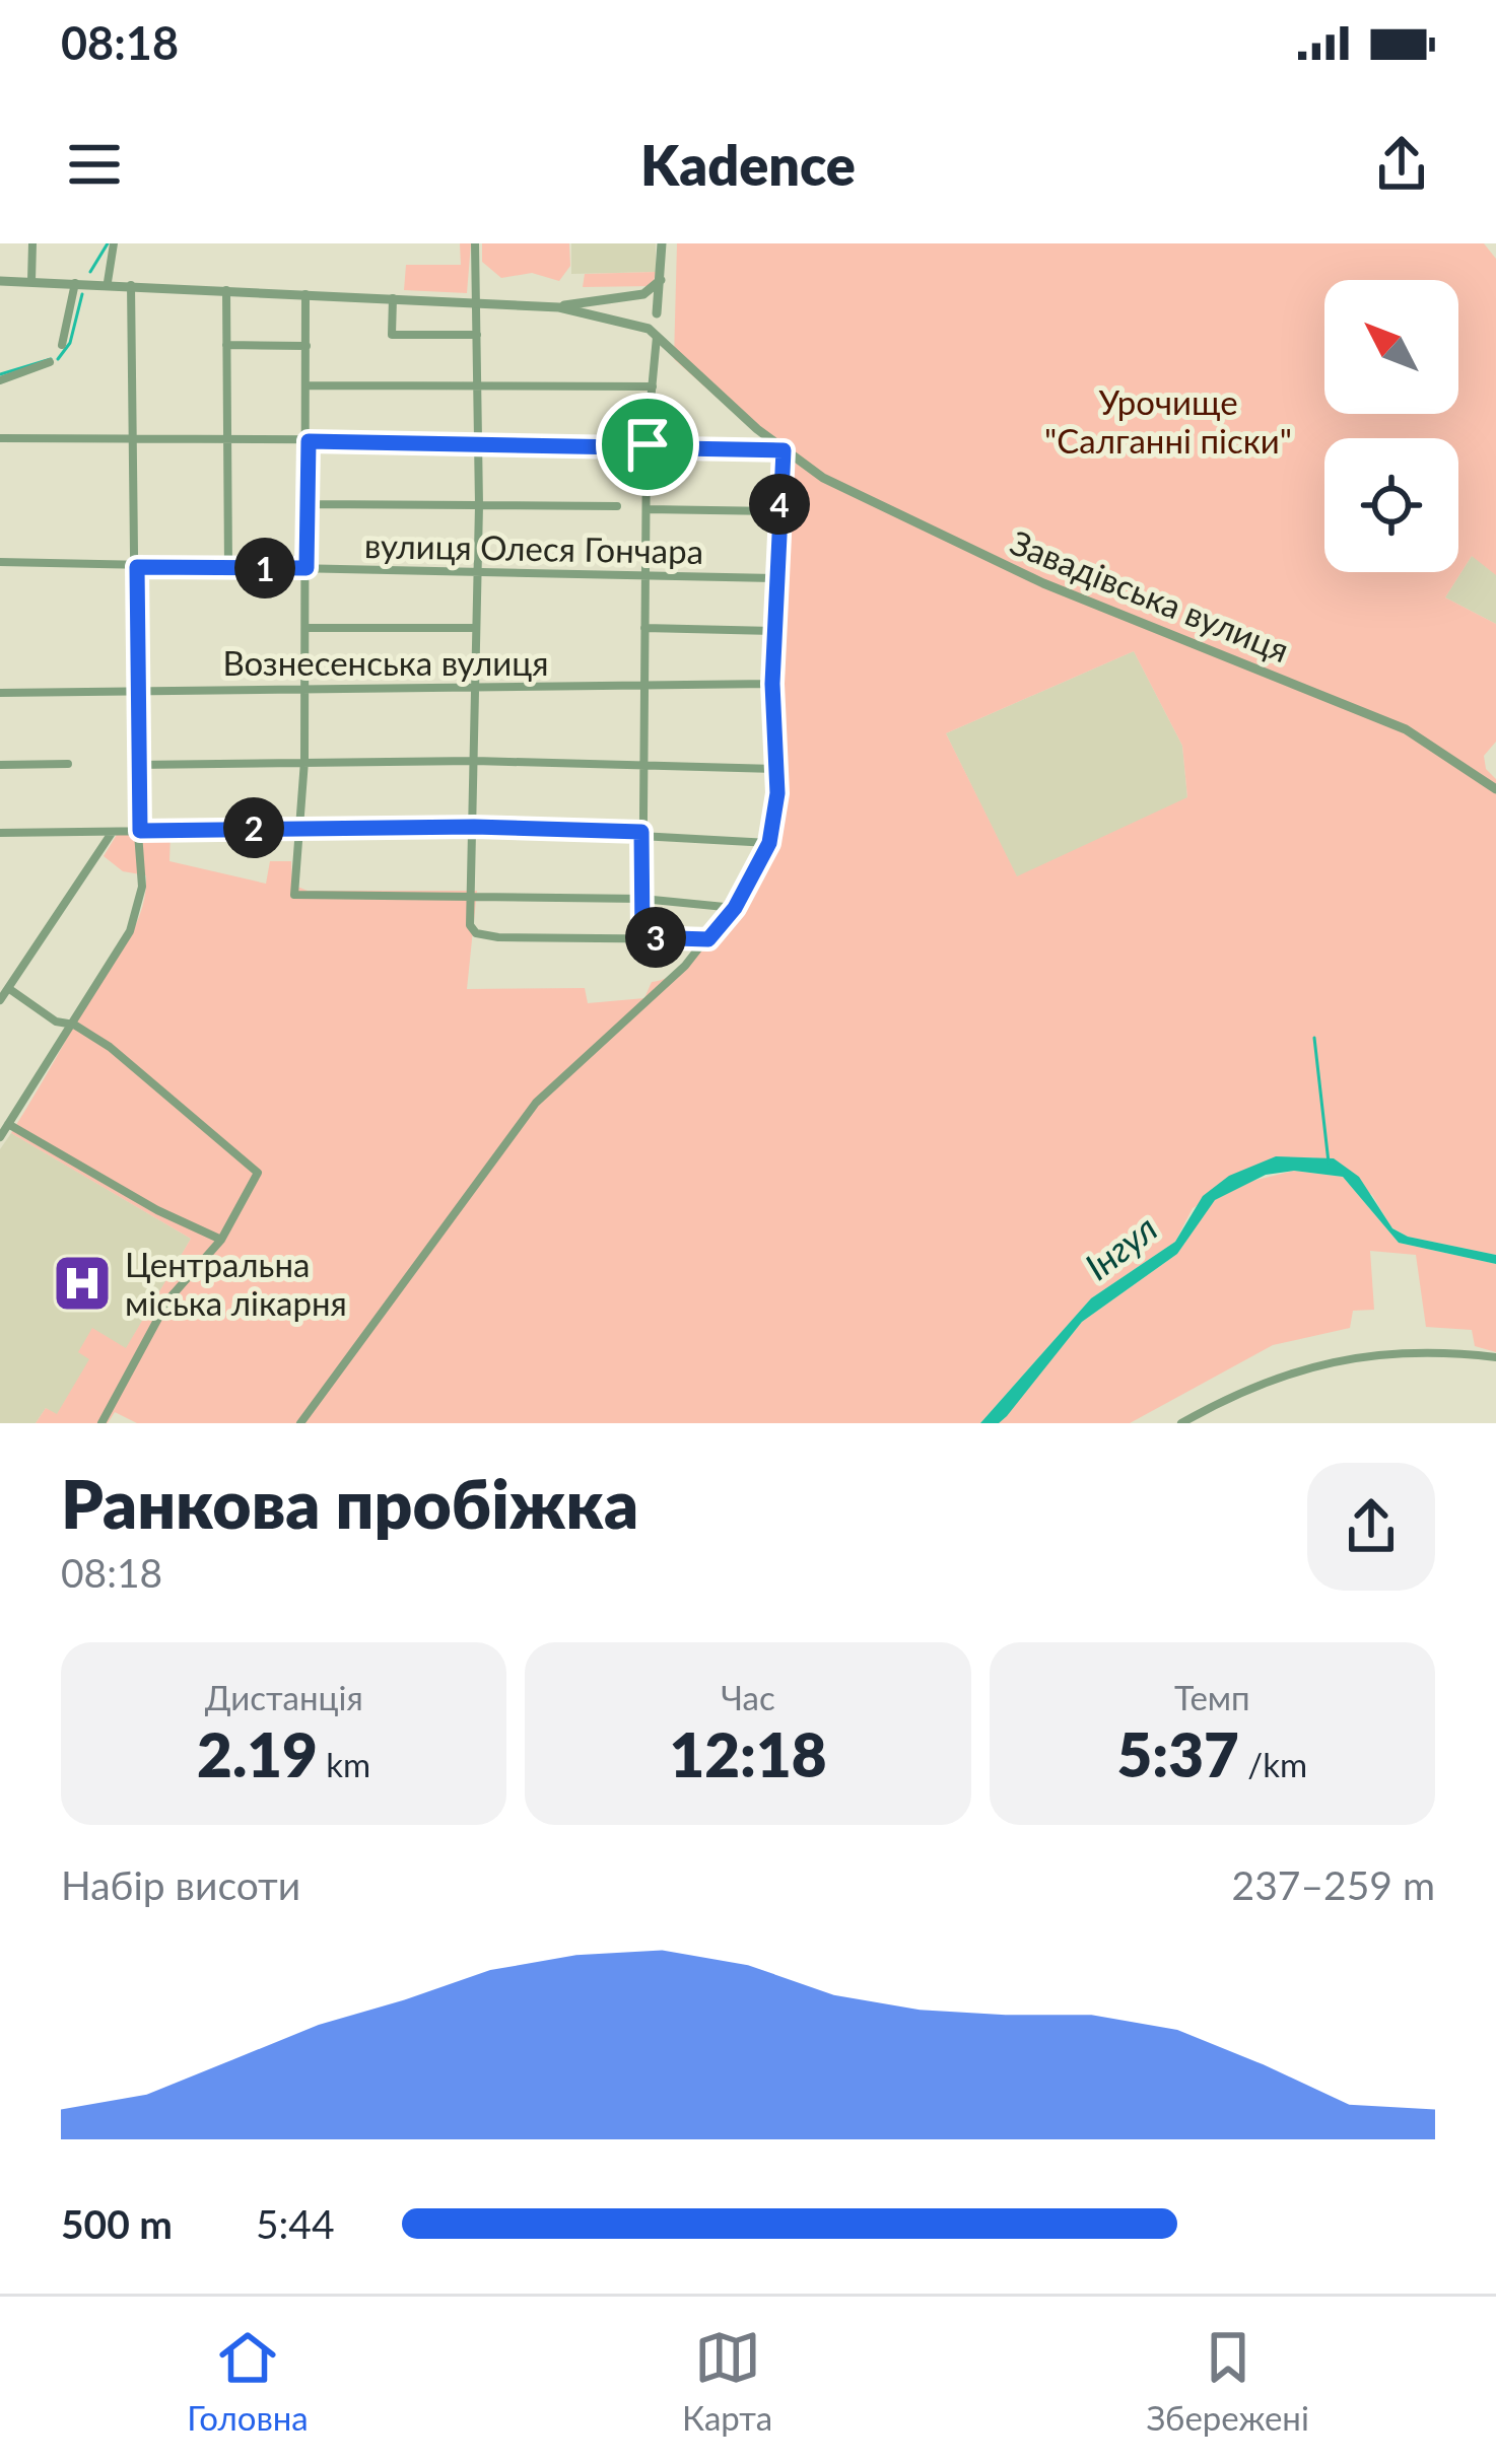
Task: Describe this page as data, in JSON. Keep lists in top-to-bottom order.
{
  "streets": {
    "street": ["вулиця Олеся Гончара", "Завадівська вулиця", "Вознесенська вулиця"]
  },
  "water": ["Інгул"],
  "parks": ["Урочище \"Салганні піски\""],
  "places": {
    "hospital": ["Центральна міська лікарня"]
  },
  "north": "top left",
  "page": {
    "status": "08:18",
    "header": "Kadence",
    "pins": [
      "4",
      "1",
      "2",
      "3"
    ],
    "heading": ["Ранкова пробіжка", "08:18"],
    "stats": [
      ["Дистанція", "2.19 km"],
      ["Час", "12:18"],
      ["Темп", "5:37 /km"]
    ],
    "chart": ["Набір висоти", "237–259 m"],
    "list": [
      {
        "name": "500 m",
        "note": "5:44"
      }
    ],
    "tabs": ["Головна", "Карта", "Збережені"]
  }
}
